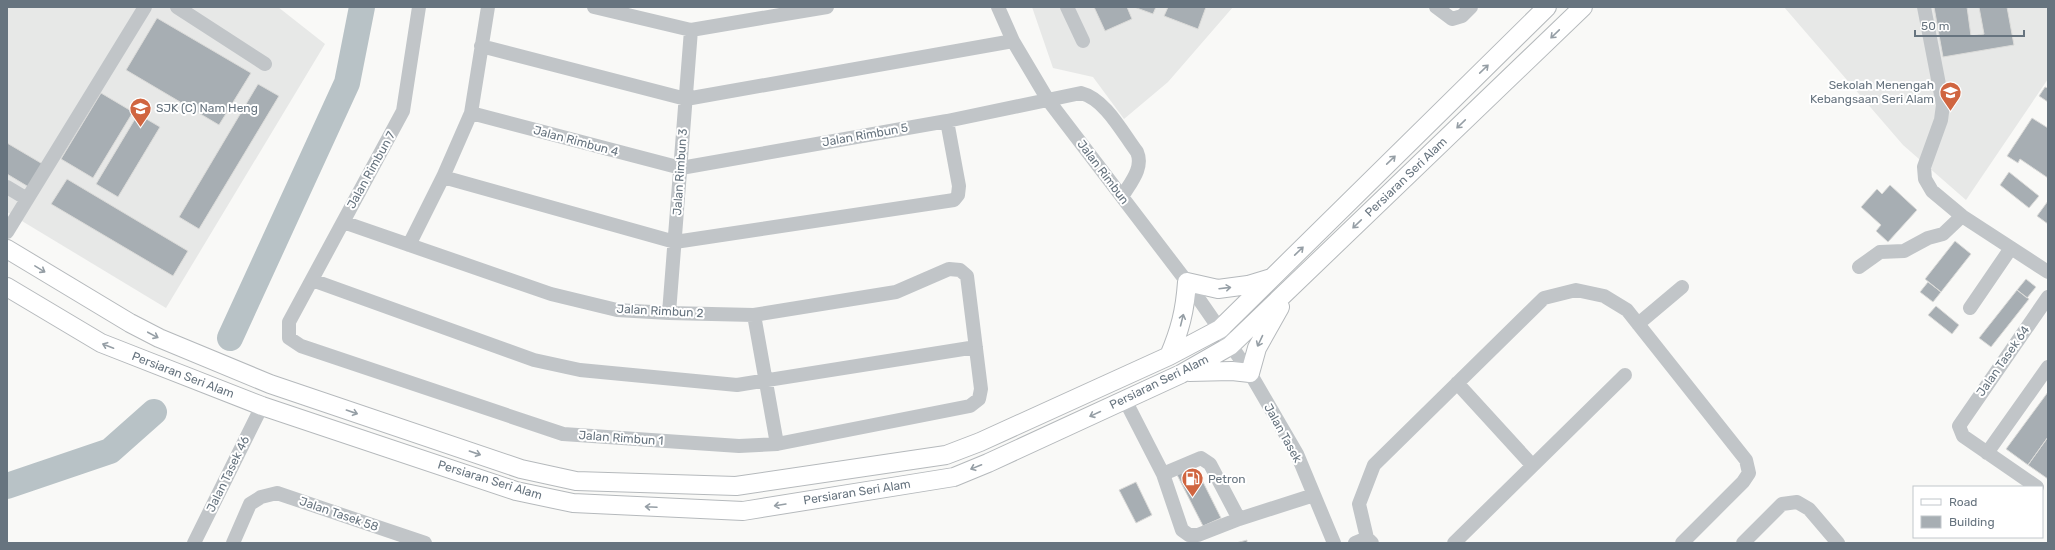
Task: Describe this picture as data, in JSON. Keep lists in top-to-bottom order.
{
  "streets": {
    "main road": ["Persiaran Seri Alam"],
    "street": [
      "Jalan Rimbun 5",
      "Jalan Rimbun 4",
      "Jalan Rimbun 7",
      "Jalan Rimbun 3",
      "Jalan Rimbun",
      "Jalan Rimbun 2",
      "Jalan Tasek 64",
      "Jalan Tasek",
      "Jalan Rimbun 1",
      "Jalan Tasek 46",
      "Jalan Tasek 58"
    ]
  },
  "crossings": [
    ["Jalan Rimbun 5", "Jalan Rimbun 4"],
    ["Jalan Rimbun 5", "Jalan Rimbun 3"],
    ["Jalan Rimbun 5", "Jalan Rimbun"],
    ["Jalan Rimbun 4", "Jalan Rimbun 3"],
    ["Jalan Rimbun 7", "Jalan Rimbun 2"],
    ["Jalan Rimbun 7", "Jalan Rimbun 1"],
    ["Jalan Rimbun 3", "Jalan Rimbun 2"],
    ["Jalan Rimbun", "Persiaran Seri Alam"],
    ["Jalan Rimbun", "Jalan Tasek"],
    ["Persiaran Seri Alam", "Jalan Tasek"],
    ["Persiaran Seri Alam", "Jalan Tasek 46"],
    ["Jalan Rimbun 2", "Jalan Rimbun 1"]
  ],
  "places": {
    "school or university": ["Sekolah Menengah Kebangsaan Seri Alam", "SJK (C) Nam Heng"],
    "fuel station": ["Petron"]
  },
  "legend": ["Road", "Building"],
  "scale_bar": "50 m"
}
